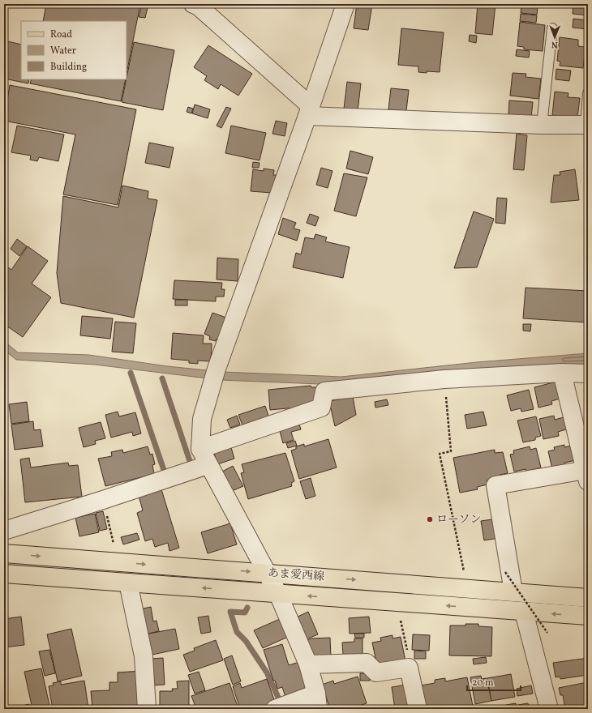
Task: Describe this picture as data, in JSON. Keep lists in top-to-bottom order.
{
  "streets": {
    "main road": ["あま愛西線"]
  },
  "places": ["ローソン"],
  "legend": ["Road", "Water", "Building"],
  "scale_bar": "20 m",
  "north": "bottom"
}
